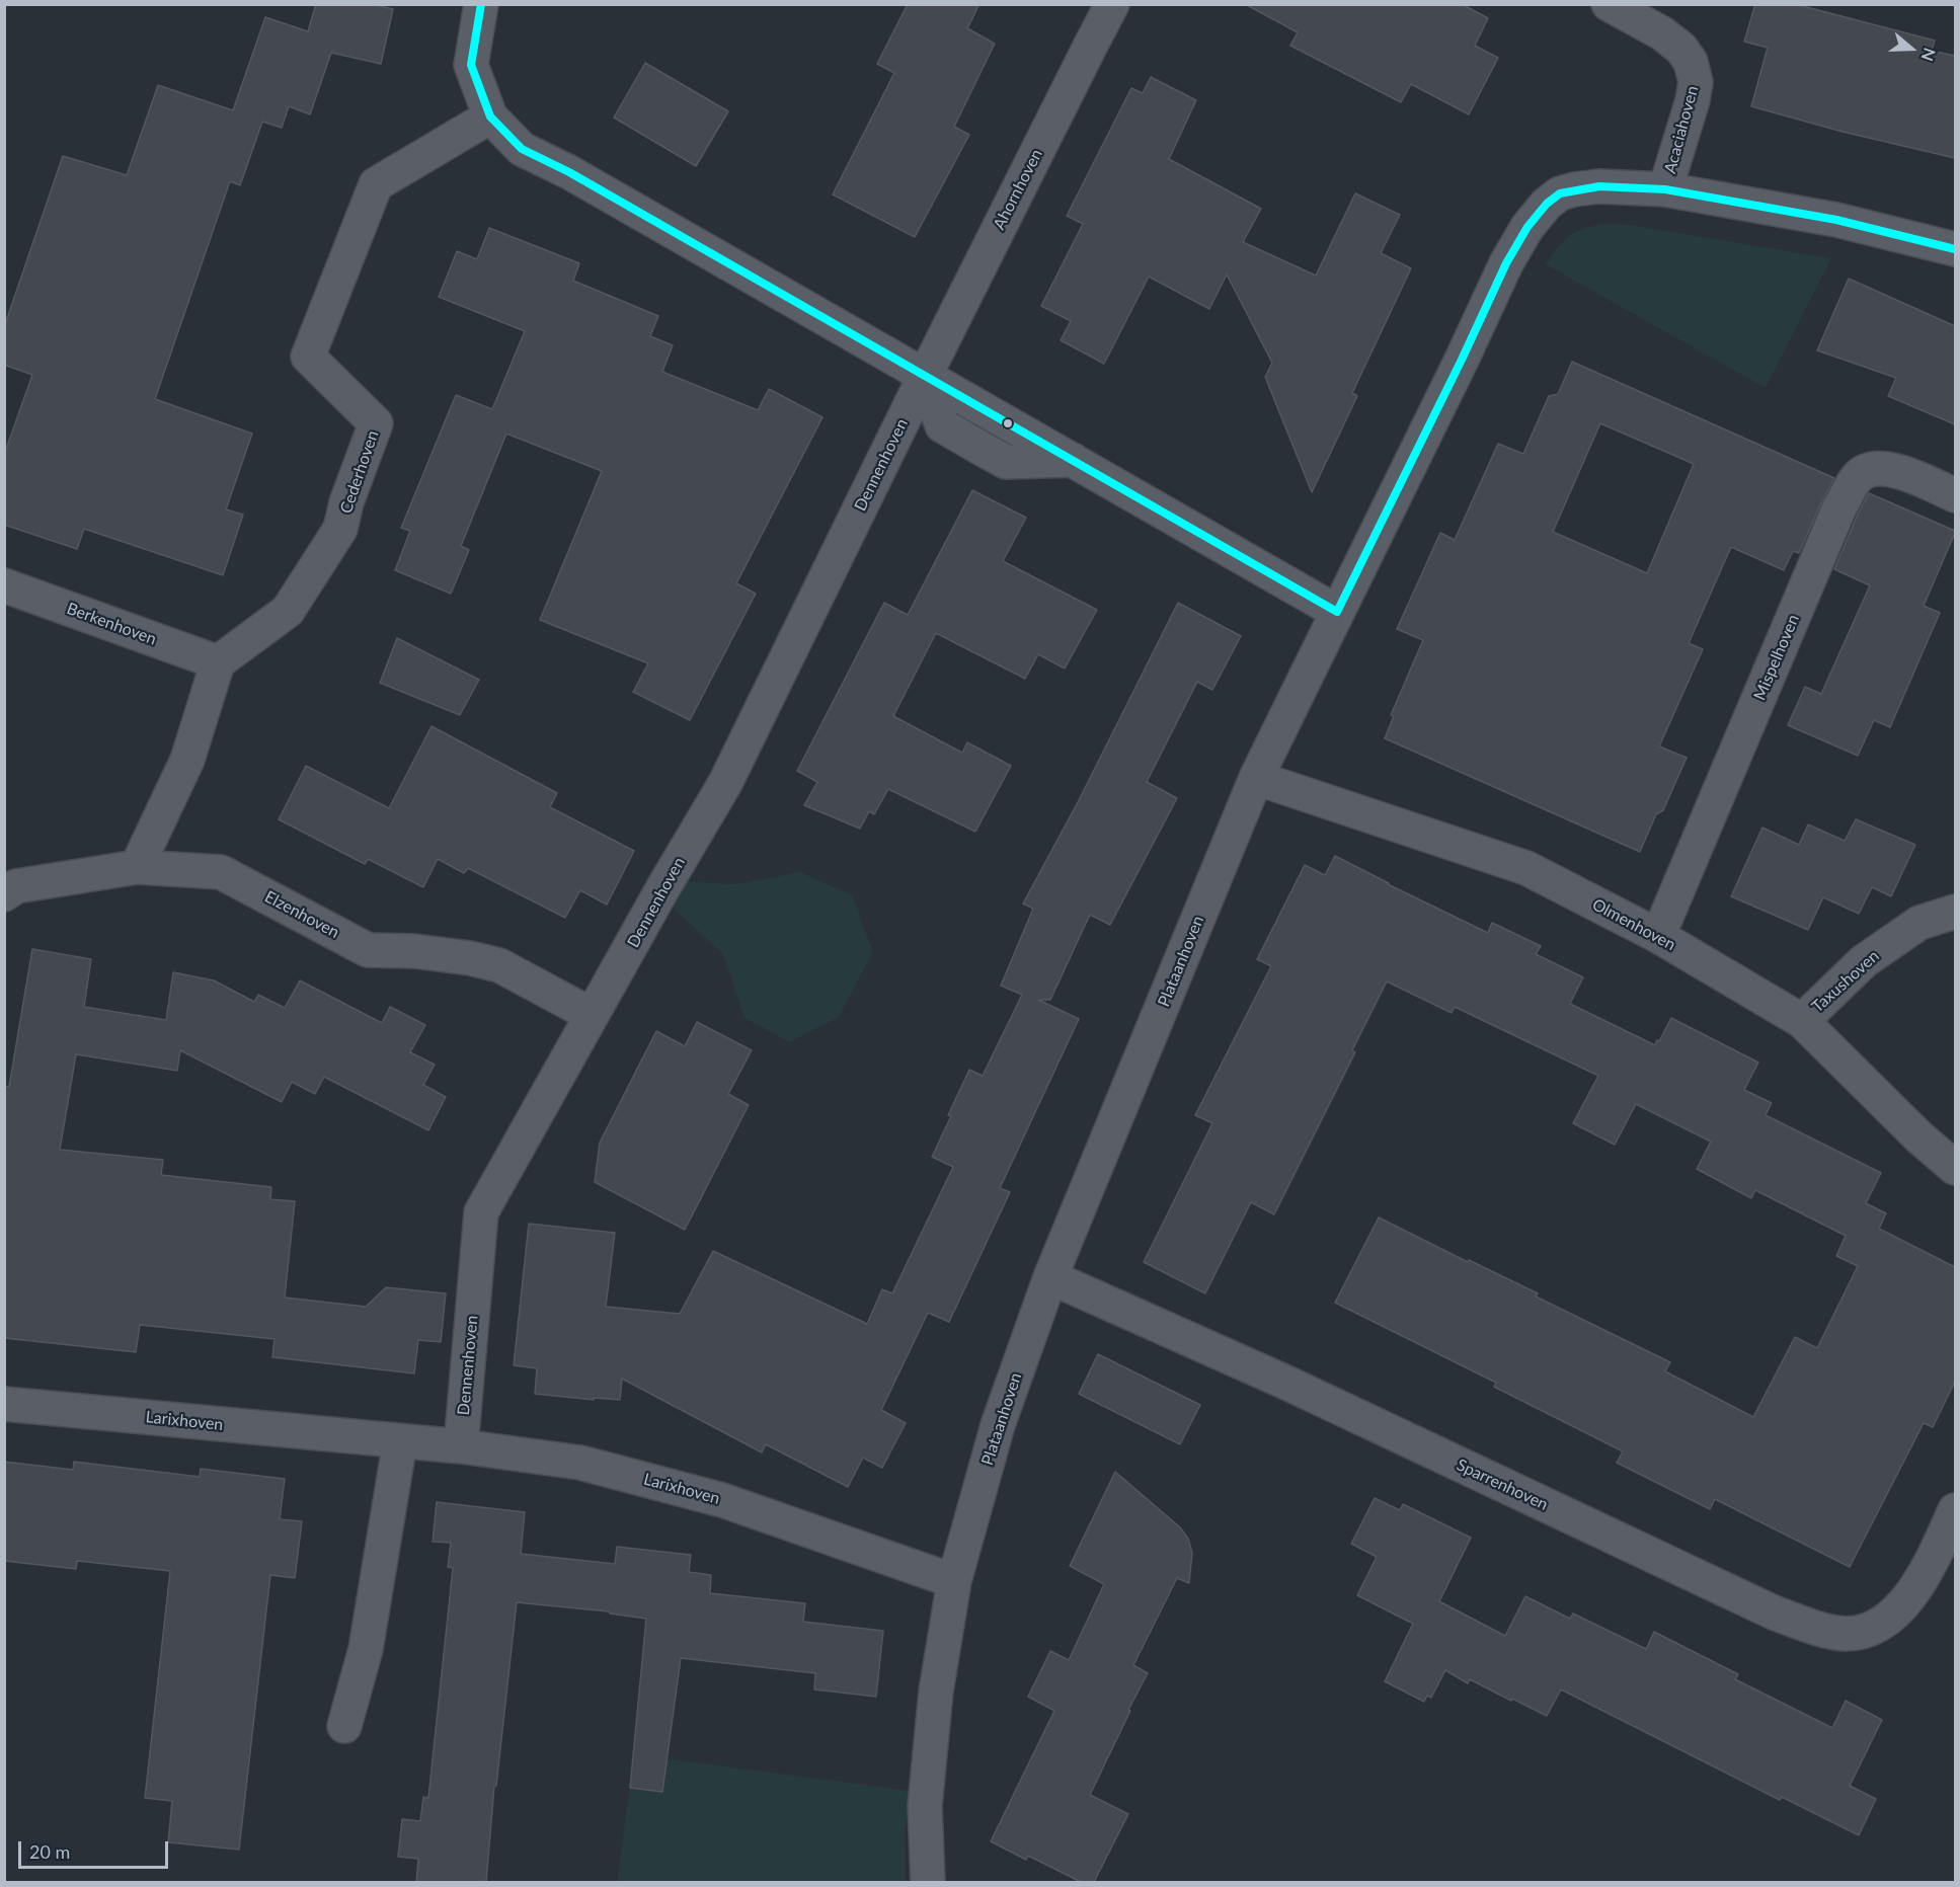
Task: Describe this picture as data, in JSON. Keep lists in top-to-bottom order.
{
  "streets": {
    "street": [
      "Acaciahoven",
      "Ahornhoven",
      "Dennenhoven",
      "Cederhoven",
      "Berkenhoven",
      "Mispelhoven",
      "Elzenhoven",
      "Olmenhoven",
      "Plataanhoven",
      "Taxushoven",
      "Larixhoven",
      "Sparrenhoven"
    ]
  },
  "crossings": [
    ["Acaciahoven", "Plataanhoven"],
    ["Ahornhoven", "Dennenhoven"],
    ["Dennenhoven", "Elzenhoven"],
    ["Dennenhoven", "Larixhoven"],
    ["Cederhoven", "Berkenhoven"],
    ["Mispelhoven", "Olmenhoven"],
    ["Olmenhoven", "Plataanhoven"],
    ["Olmenhoven", "Taxushoven"],
    ["Plataanhoven", "Larixhoven"],
    ["Plataanhoven", "Sparrenhoven"]
  ],
  "scale_bar": "20 m",
  "north": "right"
}
